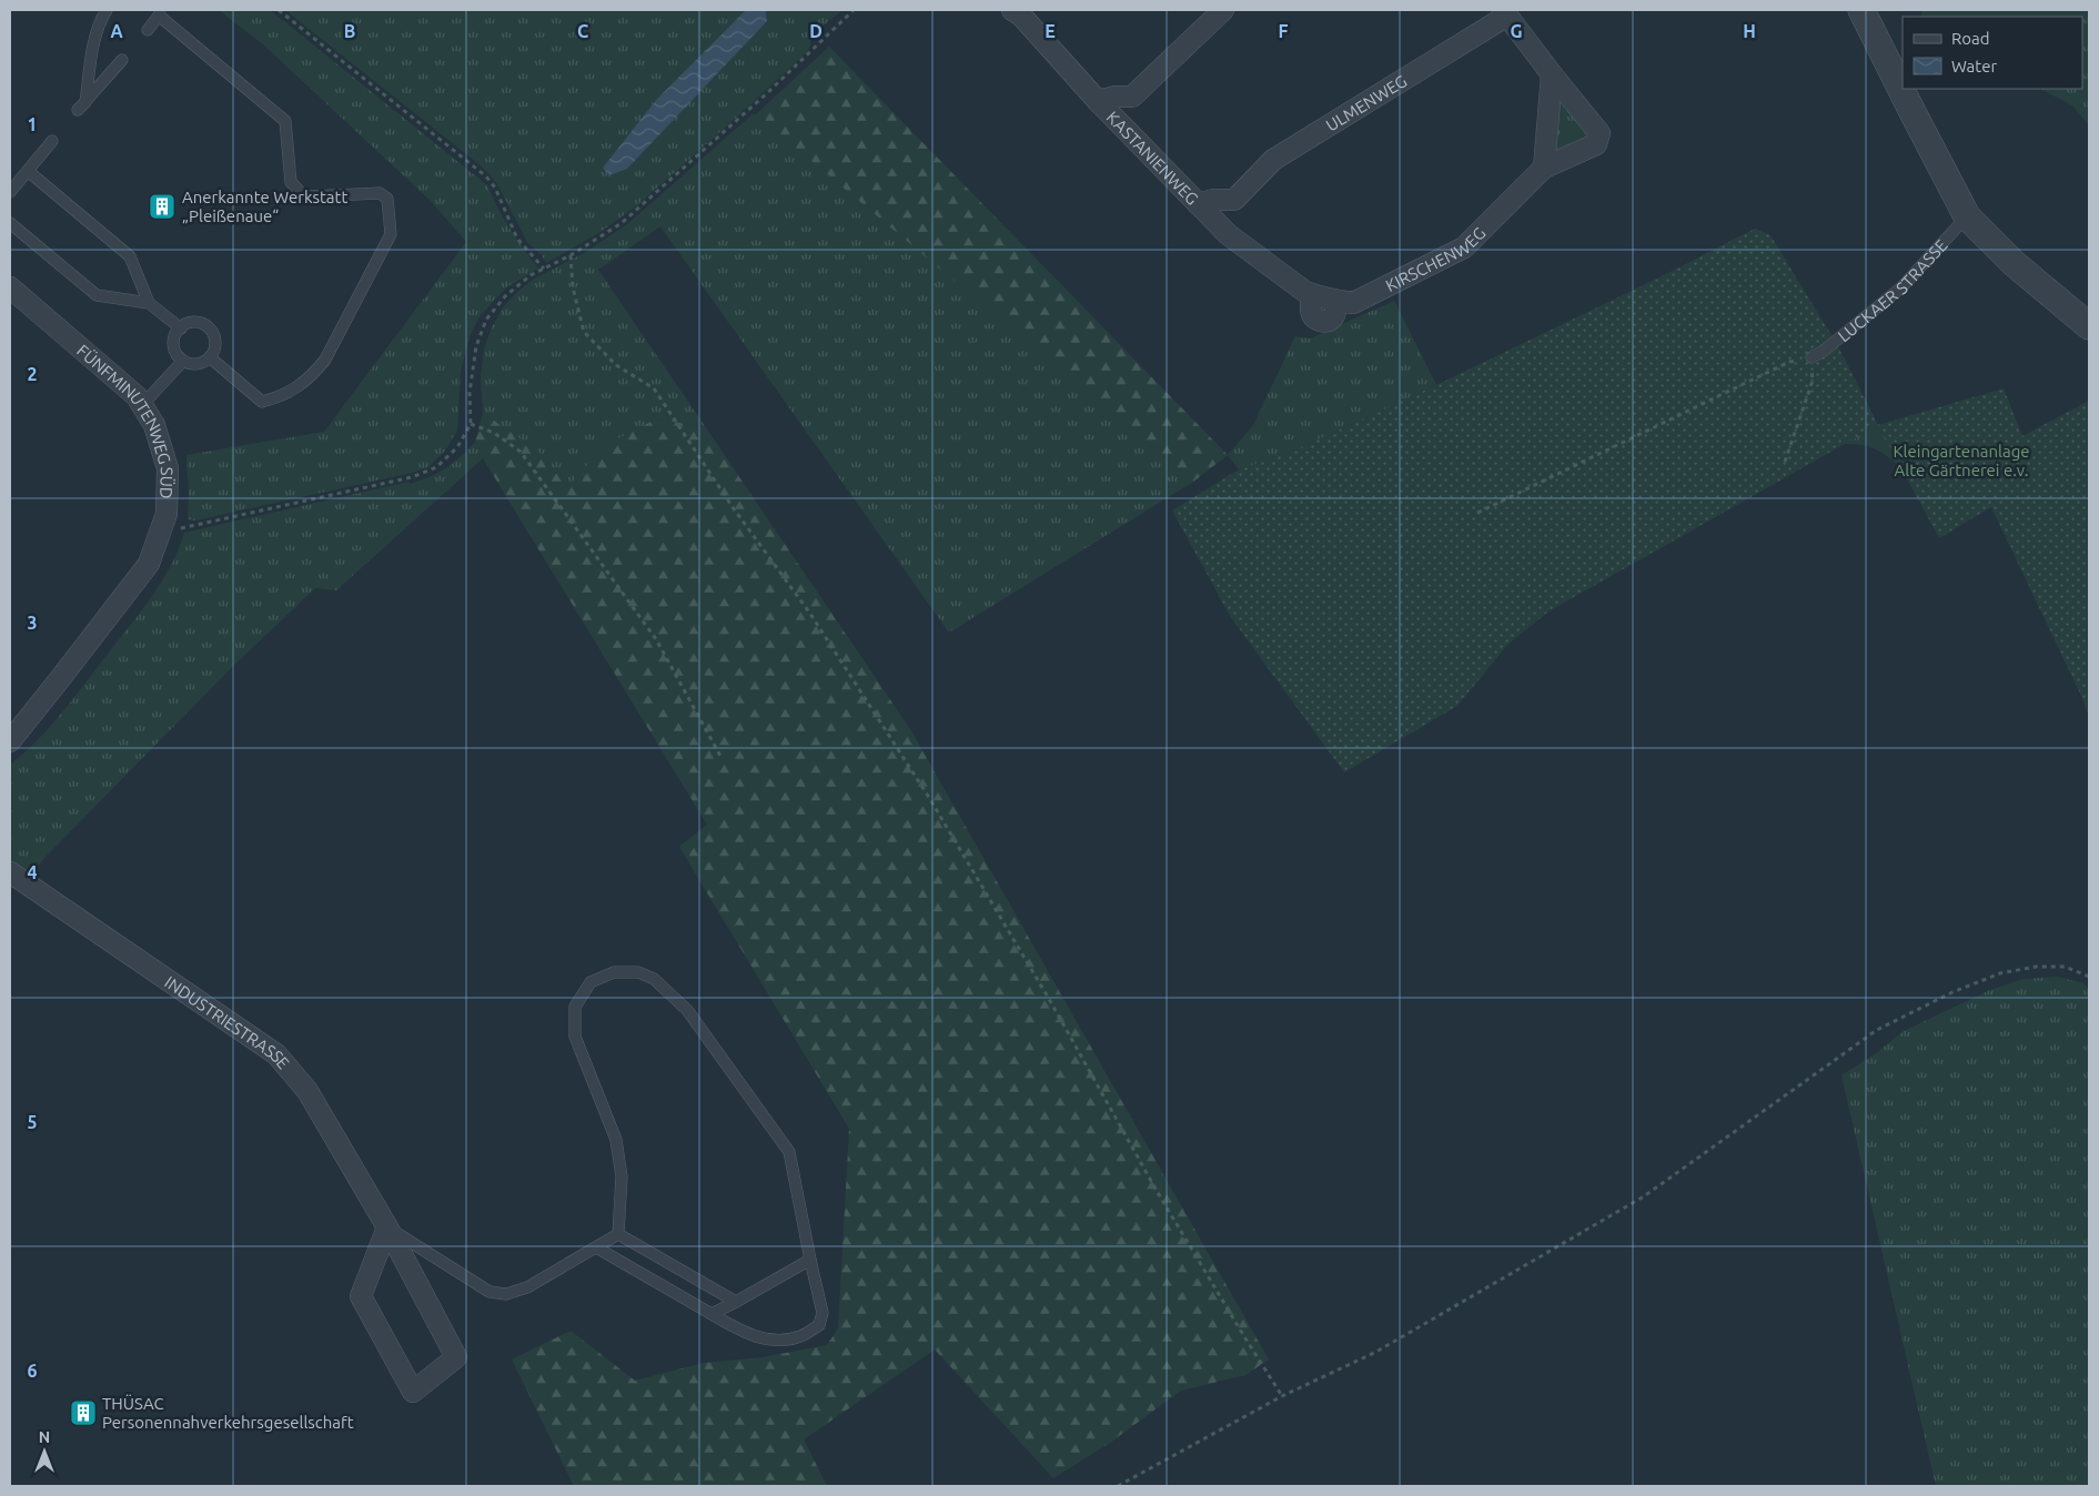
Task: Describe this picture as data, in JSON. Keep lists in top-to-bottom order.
{
  "streets": {
    "street": [
      "ULMENWEG",
      "KASTANIENWEG",
      "KIRSCHENWEG",
      "FÜNFMINUTENWEG SÜD",
      "INDUSTRIESTRASSE"
    ],
    "lane": ["LUCKAER STRASSE"]
  },
  "crossings": [
    ["KASTANIENWEG", "KIRSCHENWEG"]
  ],
  "parks": ["Kleingartenanlage Alte Gärtnerei e.v."],
  "places": {
    "building": ["Anerkannte Werkstatt „Pleißenaue“", "THÜSAC Personennahverkehrsgesellschaft"]
  },
  "legend": ["Road", "Water"],
  "north": "top",
  "grid": {
    "columns": [
      "A",
      "B",
      "C",
      "D",
      "E",
      "F",
      "G",
      "H"
    ],
    "rows": [
      "1",
      "2",
      "3",
      "4",
      "5",
      "6"
    ]
  }
}
